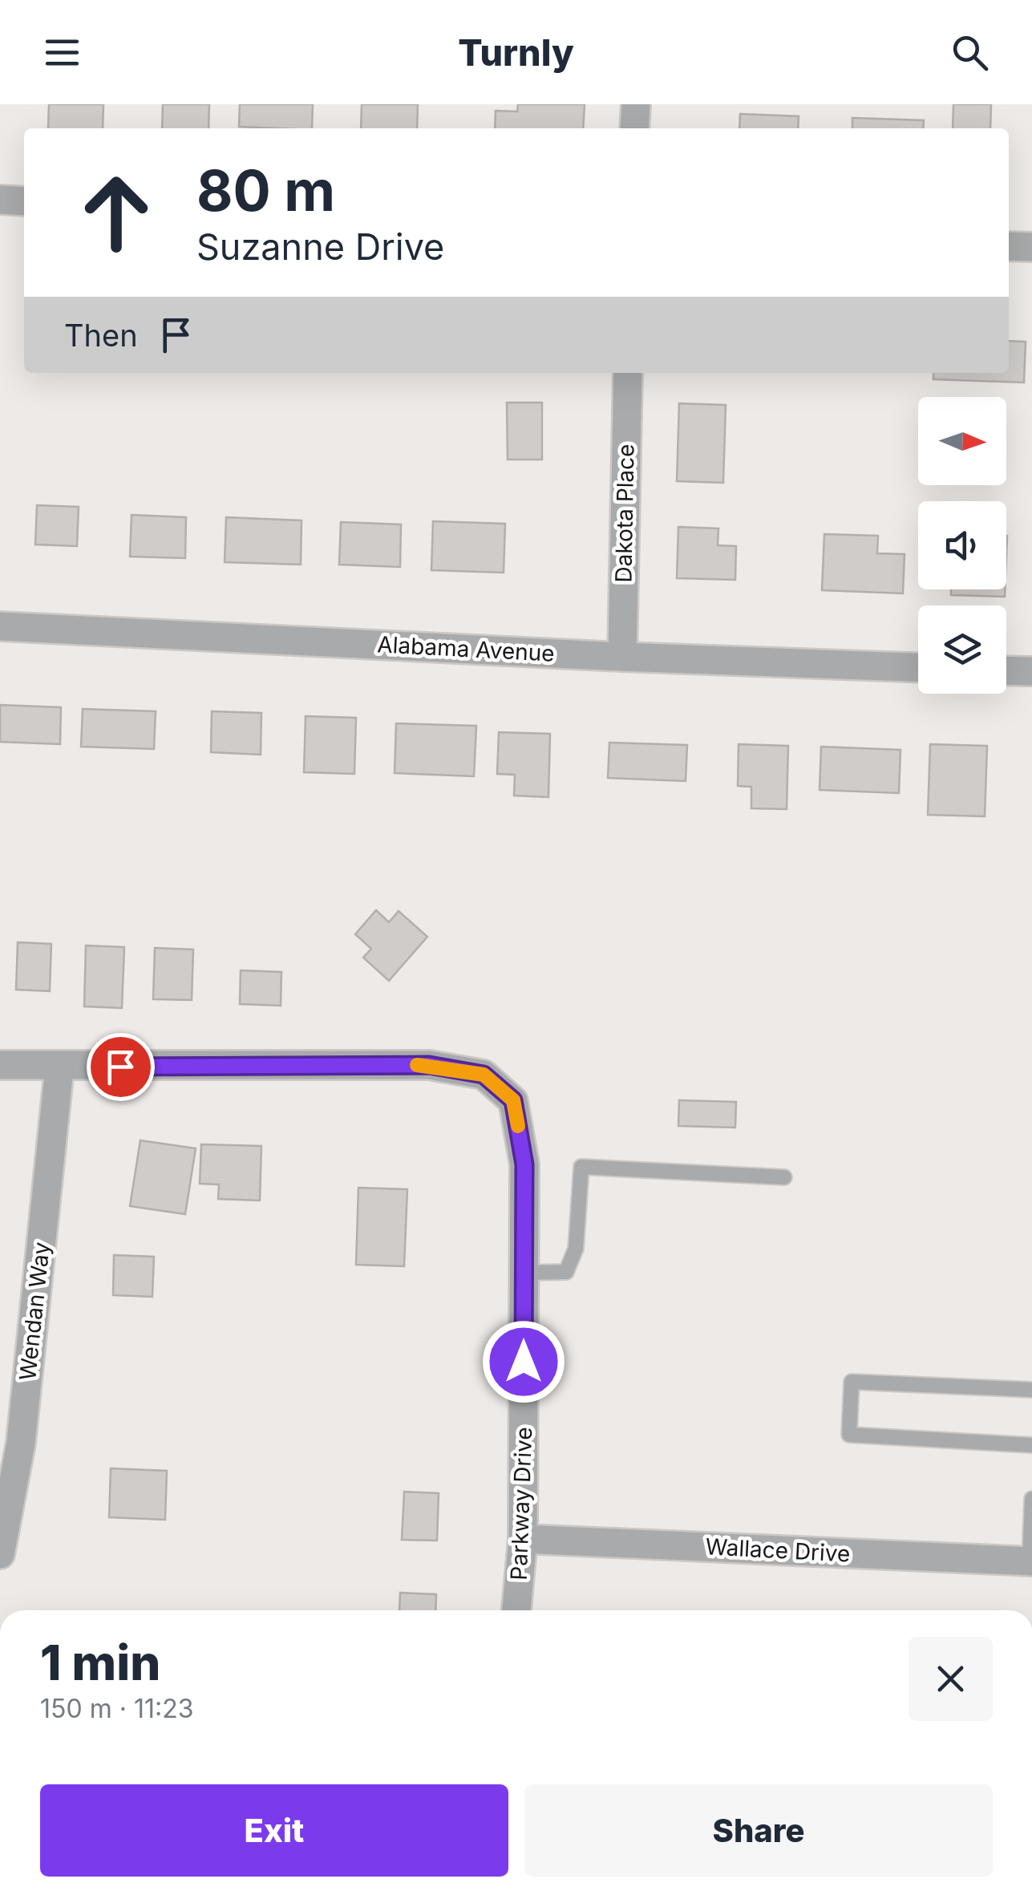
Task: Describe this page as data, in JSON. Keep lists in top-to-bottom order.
{
  "streets": {
    "street": [
      "Dakota Place",
      "Alabama Avenue",
      "Wendan Way",
      "Parkway Drive",
      "Wallace Drive"
    ]
  },
  "crossings": [
    ["Dakota Place", "Alabama Avenue"],
    ["Wendan Way", "Parkway Drive"],
    ["Parkway Drive", "Wallace Drive"]
  ],
  "north": "right",
  "page": {
    "header": "Turnly",
    "turn": ["80 m", "Suzanne Drive"],
    "then": "Then",
    "heading": ["1 min", "150 m · 11:23"],
    "buttons": ["Exit", "Share"]
  }
}
